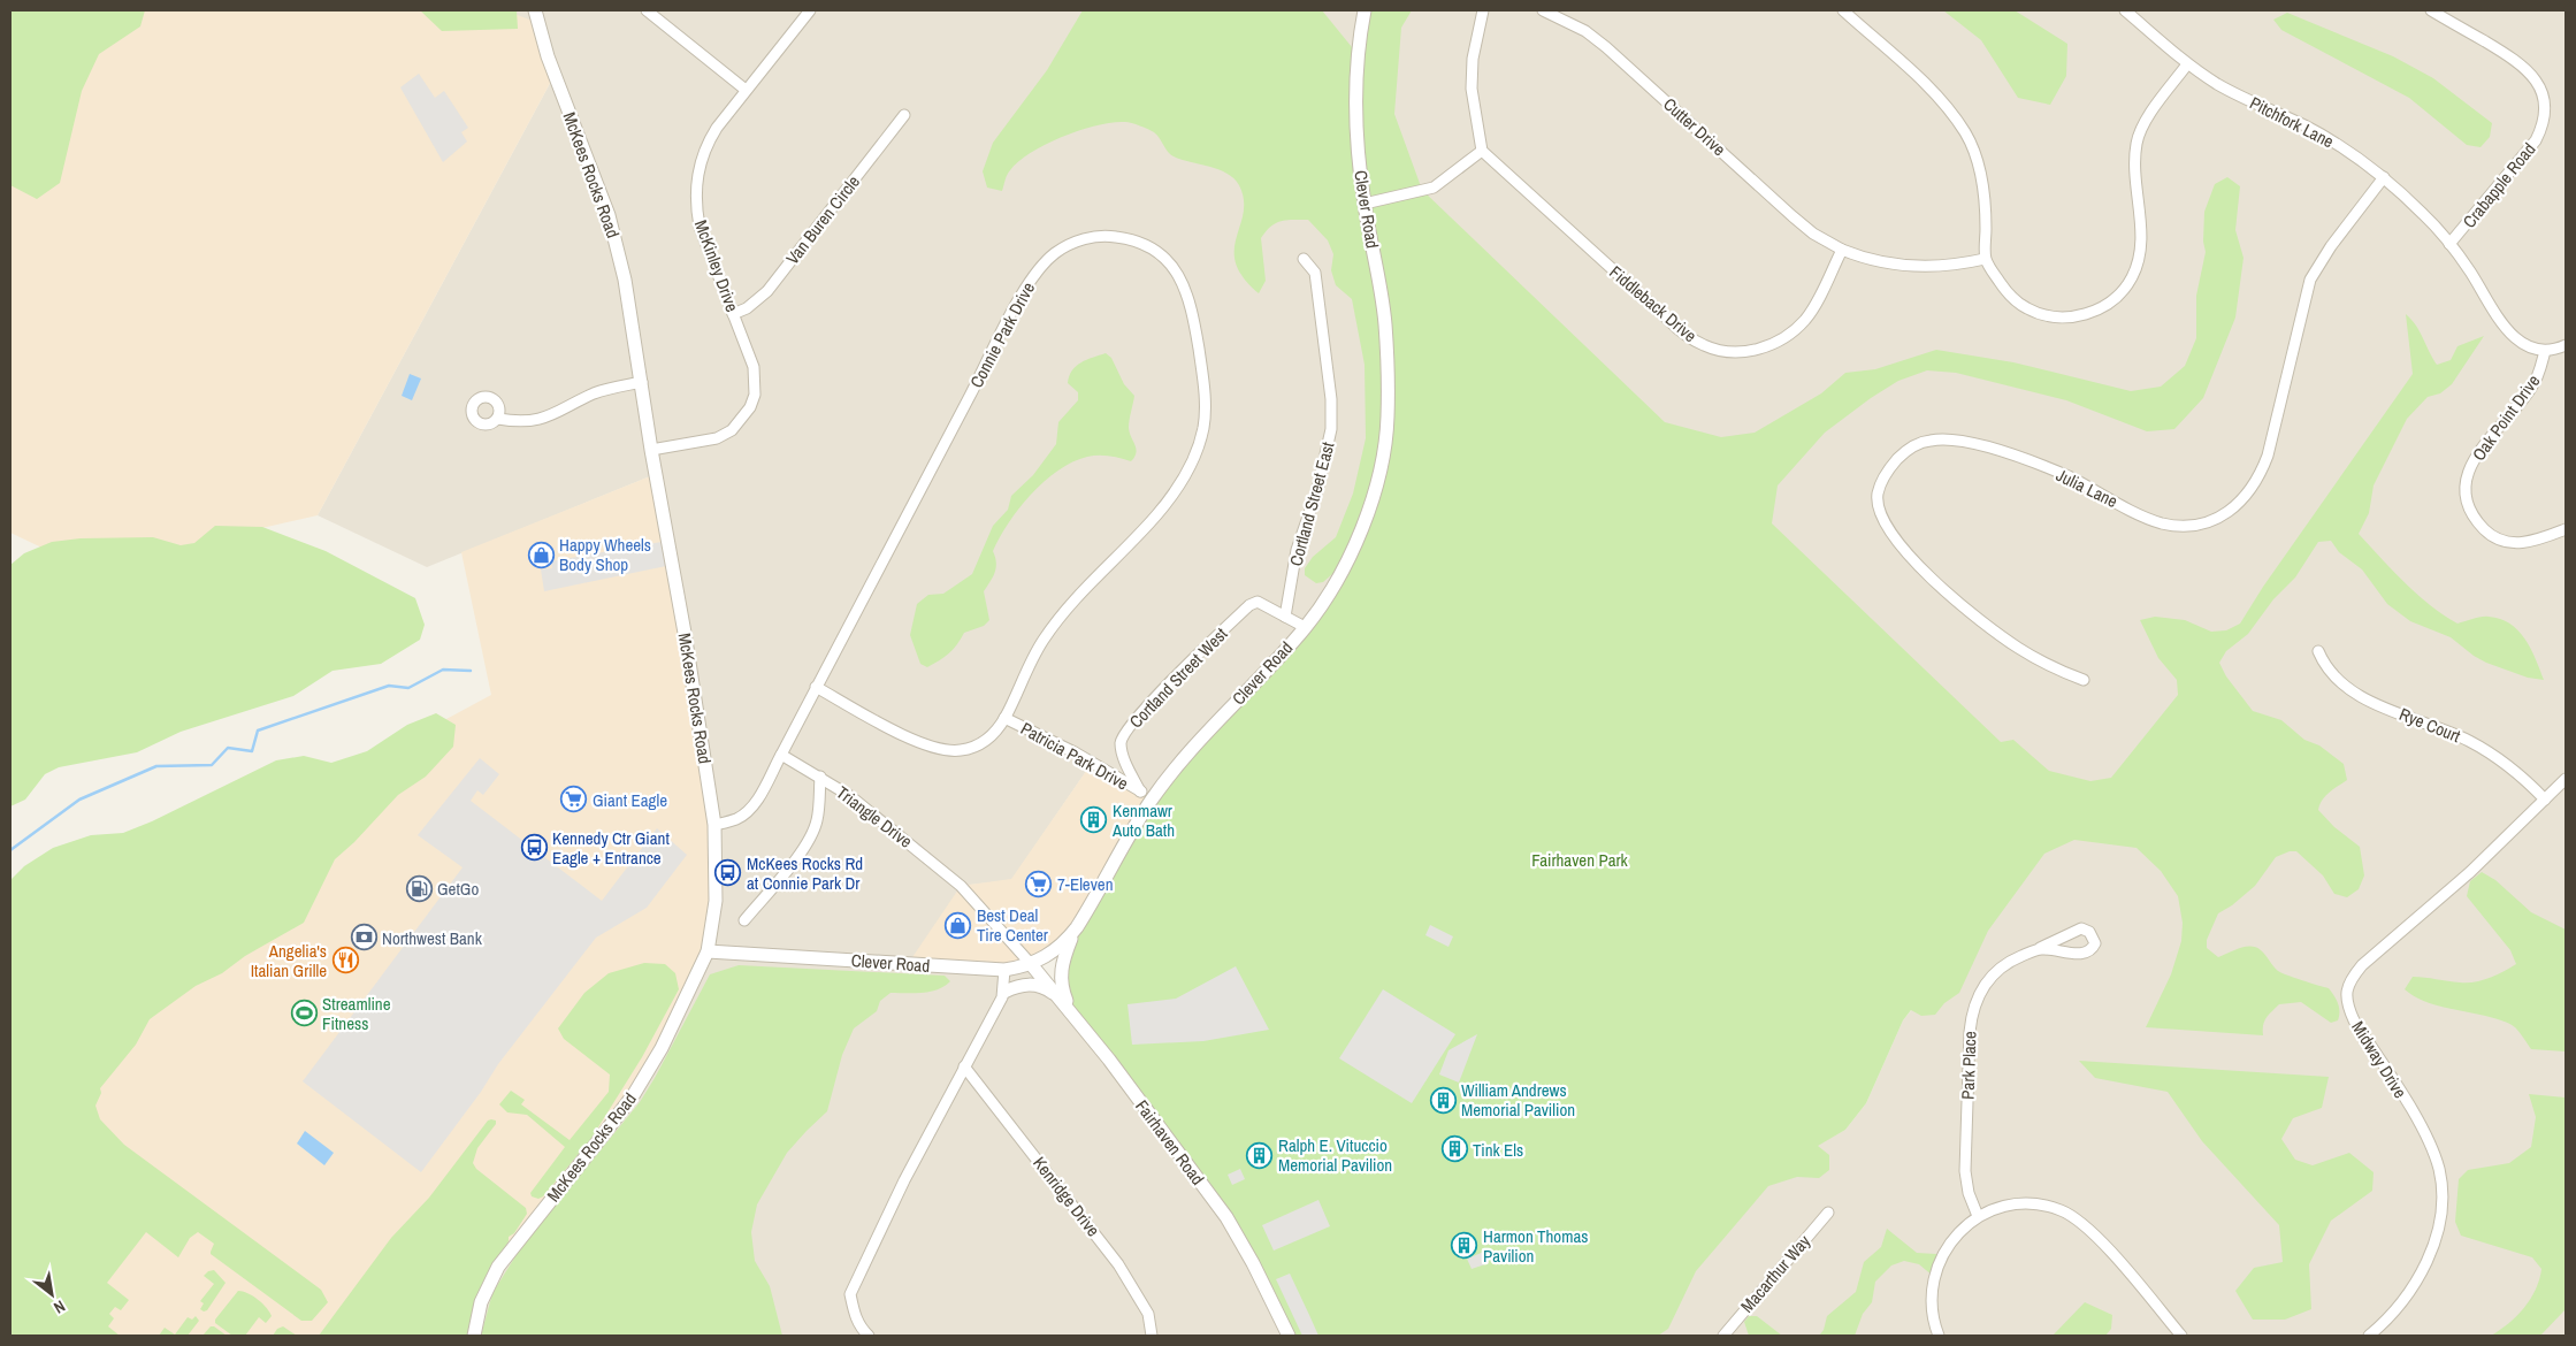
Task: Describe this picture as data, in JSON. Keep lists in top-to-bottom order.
{
  "streets": {
    "street": [
      "Pitchfork Lane",
      "Cutter Drive",
      "McKees Rocks Road",
      "Crabapple Road",
      "Clever Road",
      "Van Buren Circle",
      "McKinley Drive",
      "Fiddleback Drive",
      "Connie Park Drive",
      "Oak Point Drive",
      "Julia Lane",
      "Cortland Street East",
      "Cortland Street West",
      "Rye Court",
      "Patricia Park Drive",
      "Triangle Drive",
      "Midway Drive",
      "Park Place",
      "Fairhaven Road",
      "Kenridge Drive",
      "Macarthur Way"
    ]
  },
  "crossings": [
    ["Pitchfork Lane", "Crabapple Road"],
    ["Pitchfork Lane", "Oak Point Drive"],
    ["Pitchfork Lane", "Julia Lane"],
    ["Cutter Drive", "Fiddleback Drive"],
    ["McKees Rocks Road", "Clever Road"],
    ["McKees Rocks Road", "McKinley Drive"],
    ["Clever Road", "Cortland Street West"],
    ["Clever Road", "Patricia Park Drive"],
    ["Clever Road", "Triangle Drive"],
    ["Clever Road", "Fairhaven Road"],
    ["Van Buren Circle", "McKinley Drive"],
    ["Connie Park Drive", "Patricia Park Drive"],
    ["Connie Park Drive", "Triangle Drive"],
    ["Cortland Street East", "Cortland Street West"],
    ["Cortland Street West", "Patricia Park Drive"],
    ["Rye Court", "Midway Drive"],
    ["Triangle Drive", "Fairhaven Road"]
  ],
  "parks": ["Fairhaven Park"],
  "places": {
    "shop": ["Happy Wheels Body Shop", "Best Deal Tire Center"],
    "supermarket": ["Giant Eagle", "7-Eleven"],
    "building": [
      "Kenmawr Auto Bath",
      "William Andrews Memorial Pavilion",
      "Tink Els",
      "Ralph E. Vituccio Memorial Pavilion",
      "Harmon Thomas Pavilion"
    ],
    "bus stop": ["Kennedy Ctr Giant Eagle + Entrance", "McKees Rocks Rd at Connie Park Dr"],
    "fuel station": ["GetGo"],
    "bank": ["Northwest Bank"],
    "restaurant": ["Angelia's Italian Grille"],
    "sports": ["Streamline Fitness"]
  },
  "north": "bottom right"
}
